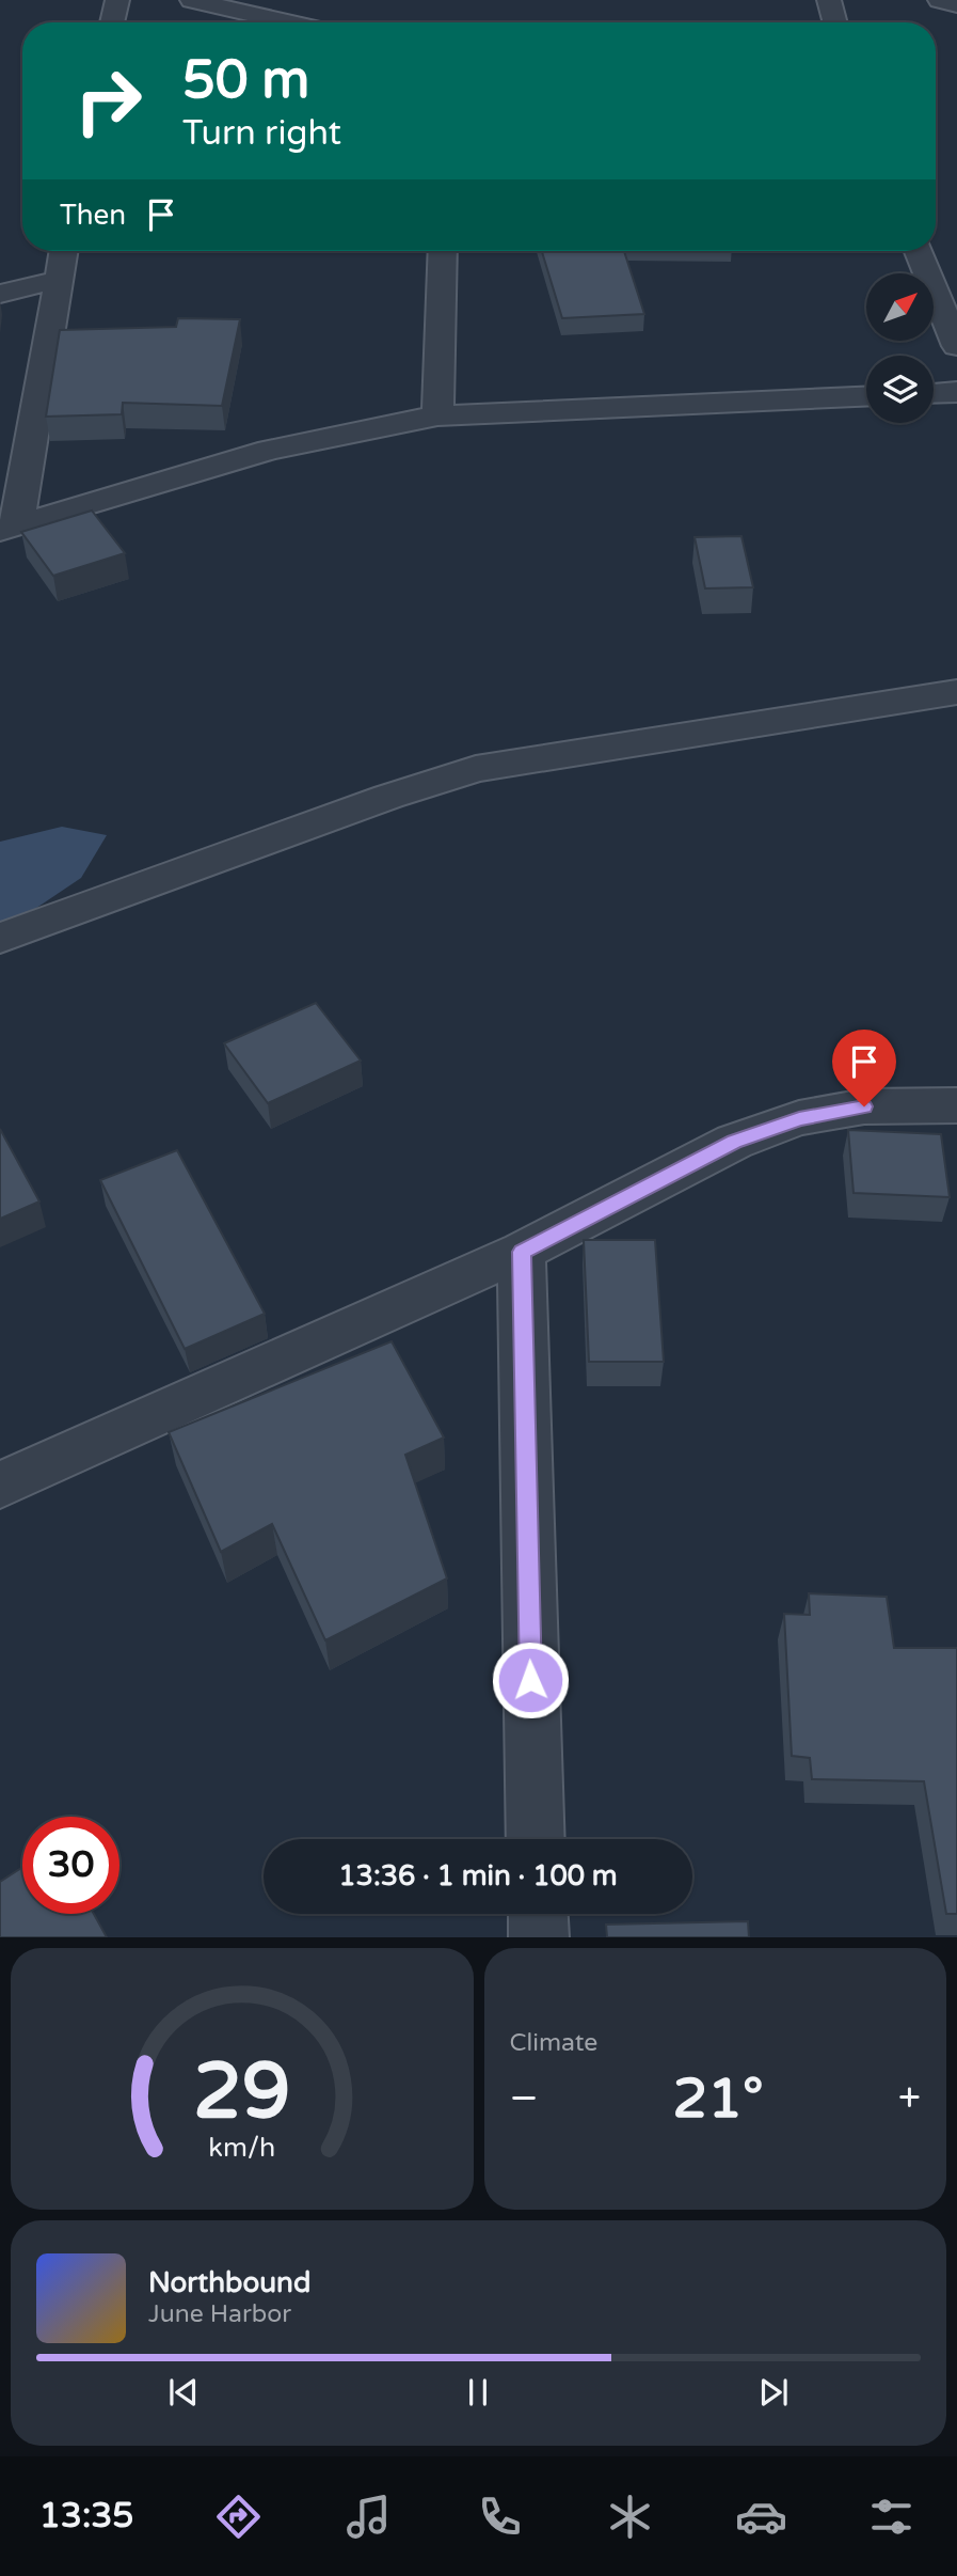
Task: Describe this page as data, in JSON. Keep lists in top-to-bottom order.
{
  "north": "top right",
  "page": {
    "turn": ["50 m", "Turn right"],
    "then": "Then",
    "limit": "30",
    "trip": "13:36 · 1 min · 100 m",
    "tile": "Climate",
    "heat": ["−", "21°", "+"],
    "song": ["Northbound", "June Harbor"],
    "tabs": "13:35",
    "gauge": ["29", "km/h"]
  }
}
